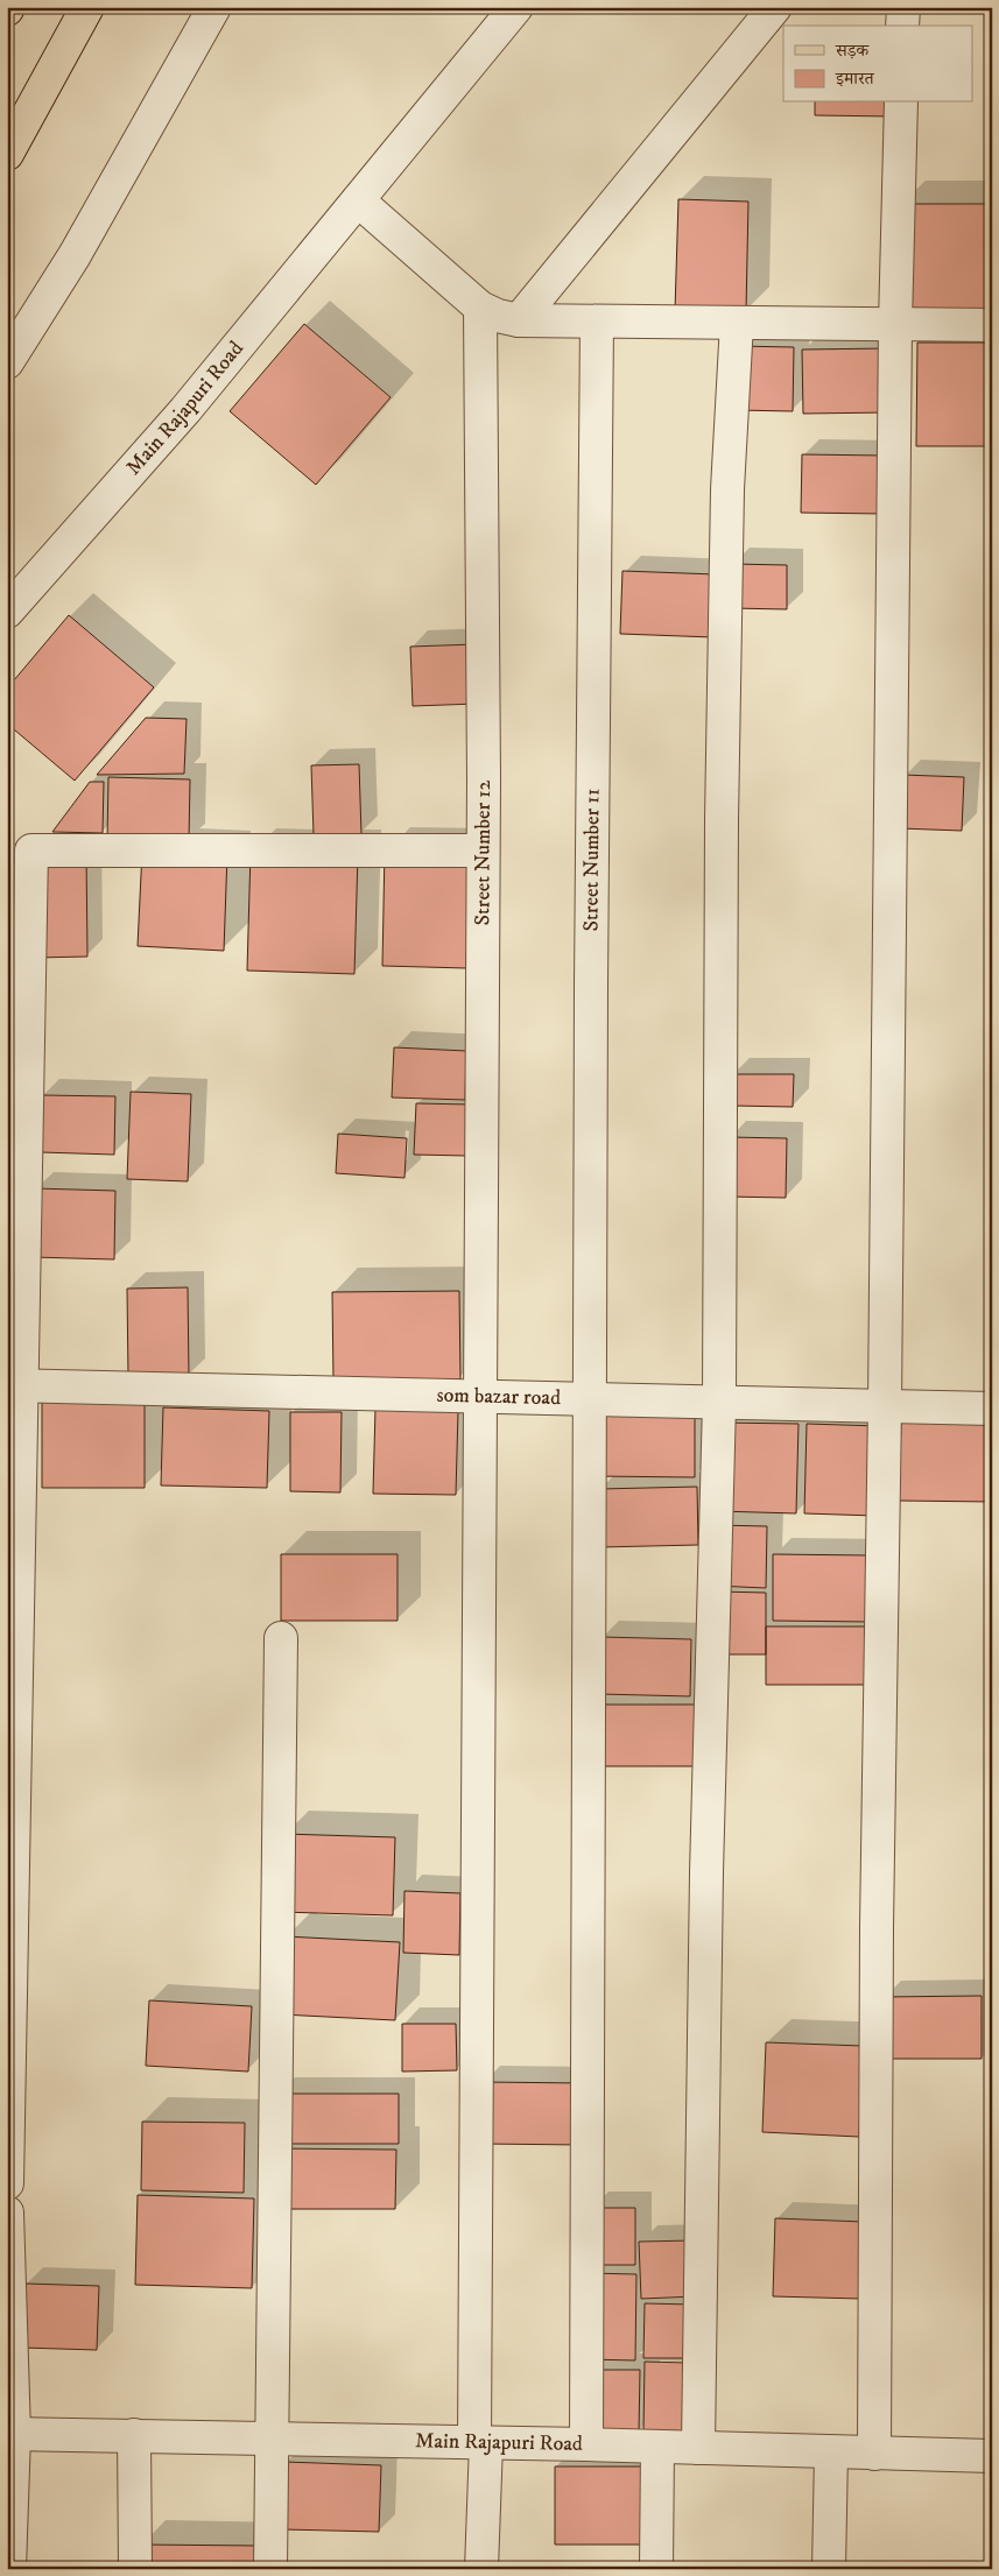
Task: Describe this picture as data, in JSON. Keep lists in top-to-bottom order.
{
  "streets": {
    "street": [
      "Main Rajapuri Road",
      "Street Number 12",
      "Street Number 11",
      "som bazar road"
    ]
  },
  "crossings": [
    ["Main Rajapuri Road", "Street Number 12"],
    ["Main Rajapuri Road", "Street Number 11"],
    ["Street Number 12", "som bazar road"],
    ["Street Number 11", "som bazar road"]
  ],
  "legend": ["सड़क", "इमारत"]
}
